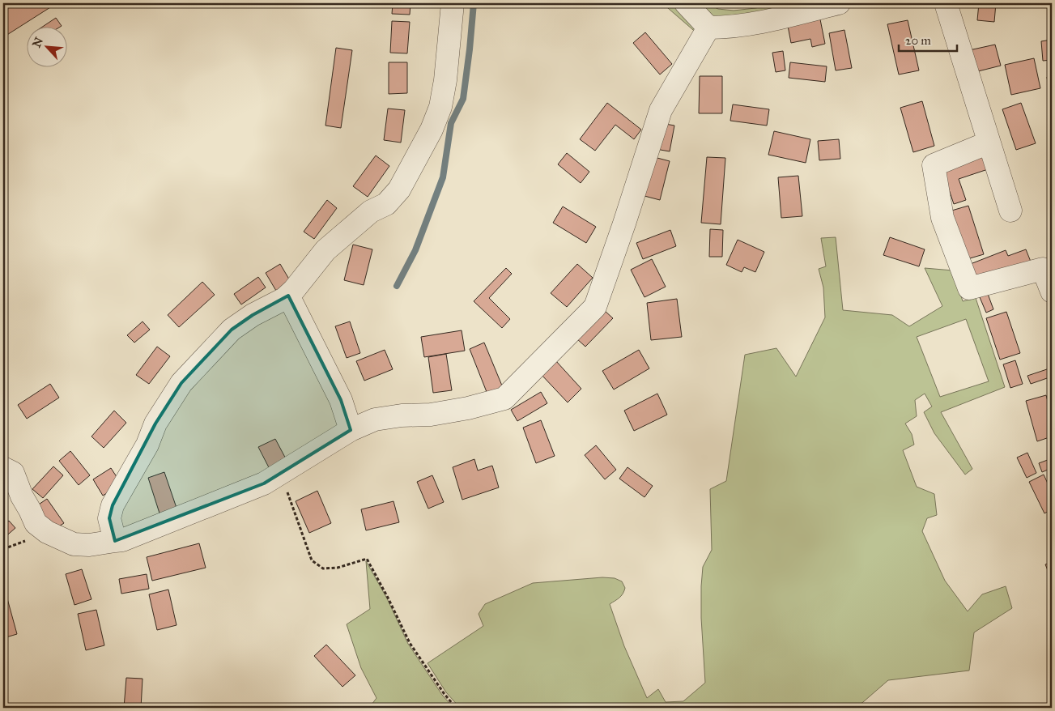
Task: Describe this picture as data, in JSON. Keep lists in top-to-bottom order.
{
  "scale_bar": "20 m",
  "north": "top left"
}
